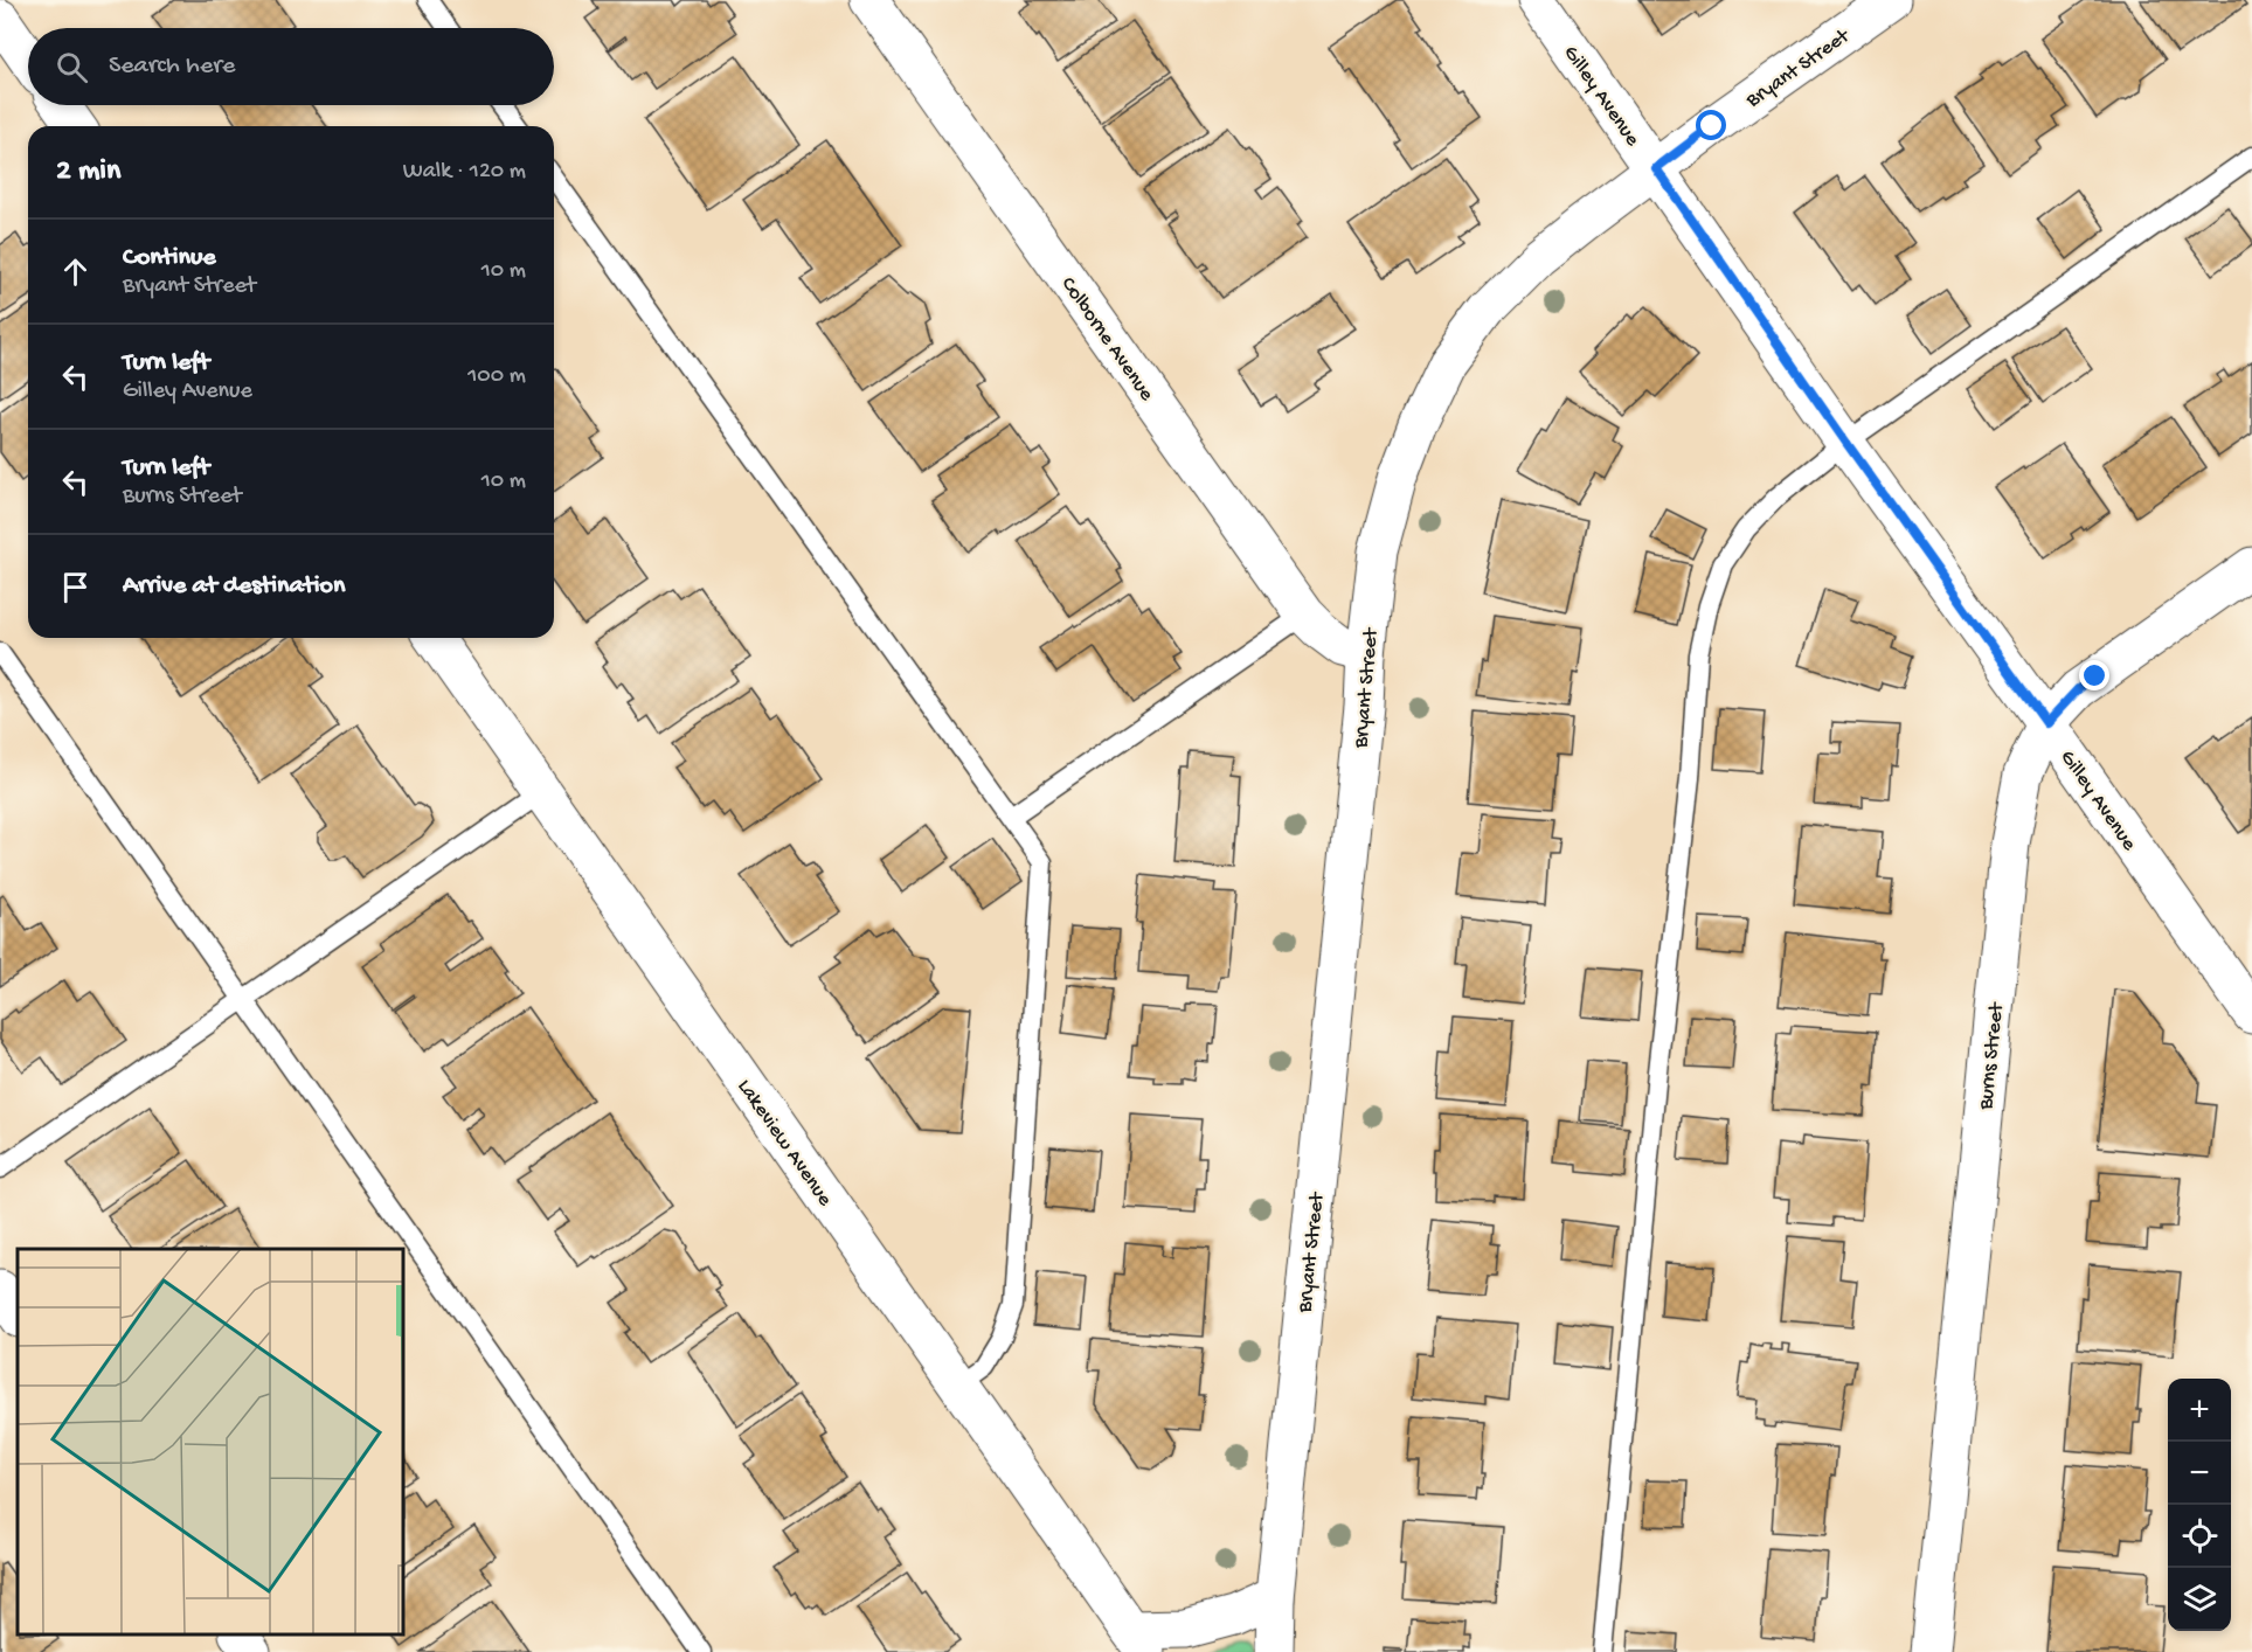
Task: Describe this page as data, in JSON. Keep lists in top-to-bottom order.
{
  "streets": {
    "street": [
      "Bryant Street",
      "Gilley Avenue",
      "Colborne Avenue",
      "Burns Street",
      "Lakeview Avenue"
    ]
  },
  "crossings": [
    ["Bryant Street", "Gilley Avenue"],
    ["Bryant Street", "Colborne Avenue"],
    ["Gilley Avenue", "Burns Street"]
  ],
  "page": {
    "search": "Search here",
    "heading": ["2 min", "Walk · 120 m"],
    "list": [
      ["Continue", "Bryant Street", "10 m"],
      ["Turn left", "Gilley Avenue", "100 m"],
      ["Turn left", "Burns Street", "10 m"],
      "Arrive at destination"
    ],
    "map_buttons": ["+", "−"]
  }
}
